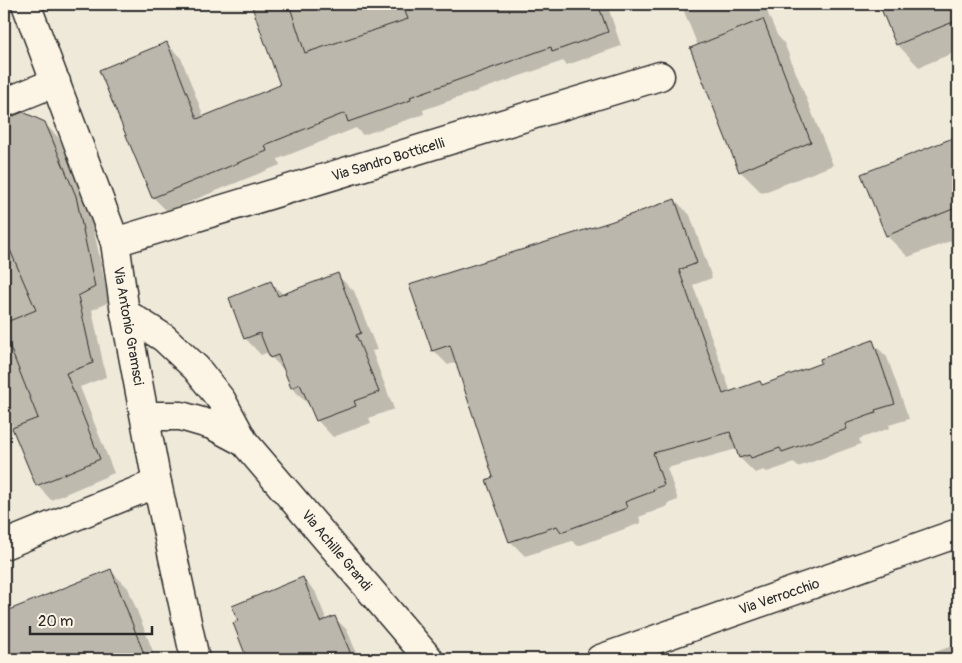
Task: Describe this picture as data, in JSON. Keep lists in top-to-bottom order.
{
  "streets": {
    "street": [
      "Via Sandro Botticelli",
      "Via Antonio Gramsci",
      "Via Achille Grandi",
      "Via Verrocchio"
    ]
  },
  "crossings": [
    ["Via Sandro Botticelli", "Via Antonio Gramsci"],
    ["Via Antonio Gramsci", "Via Achille Grandi"]
  ],
  "scale_bar": "20 m"
}
